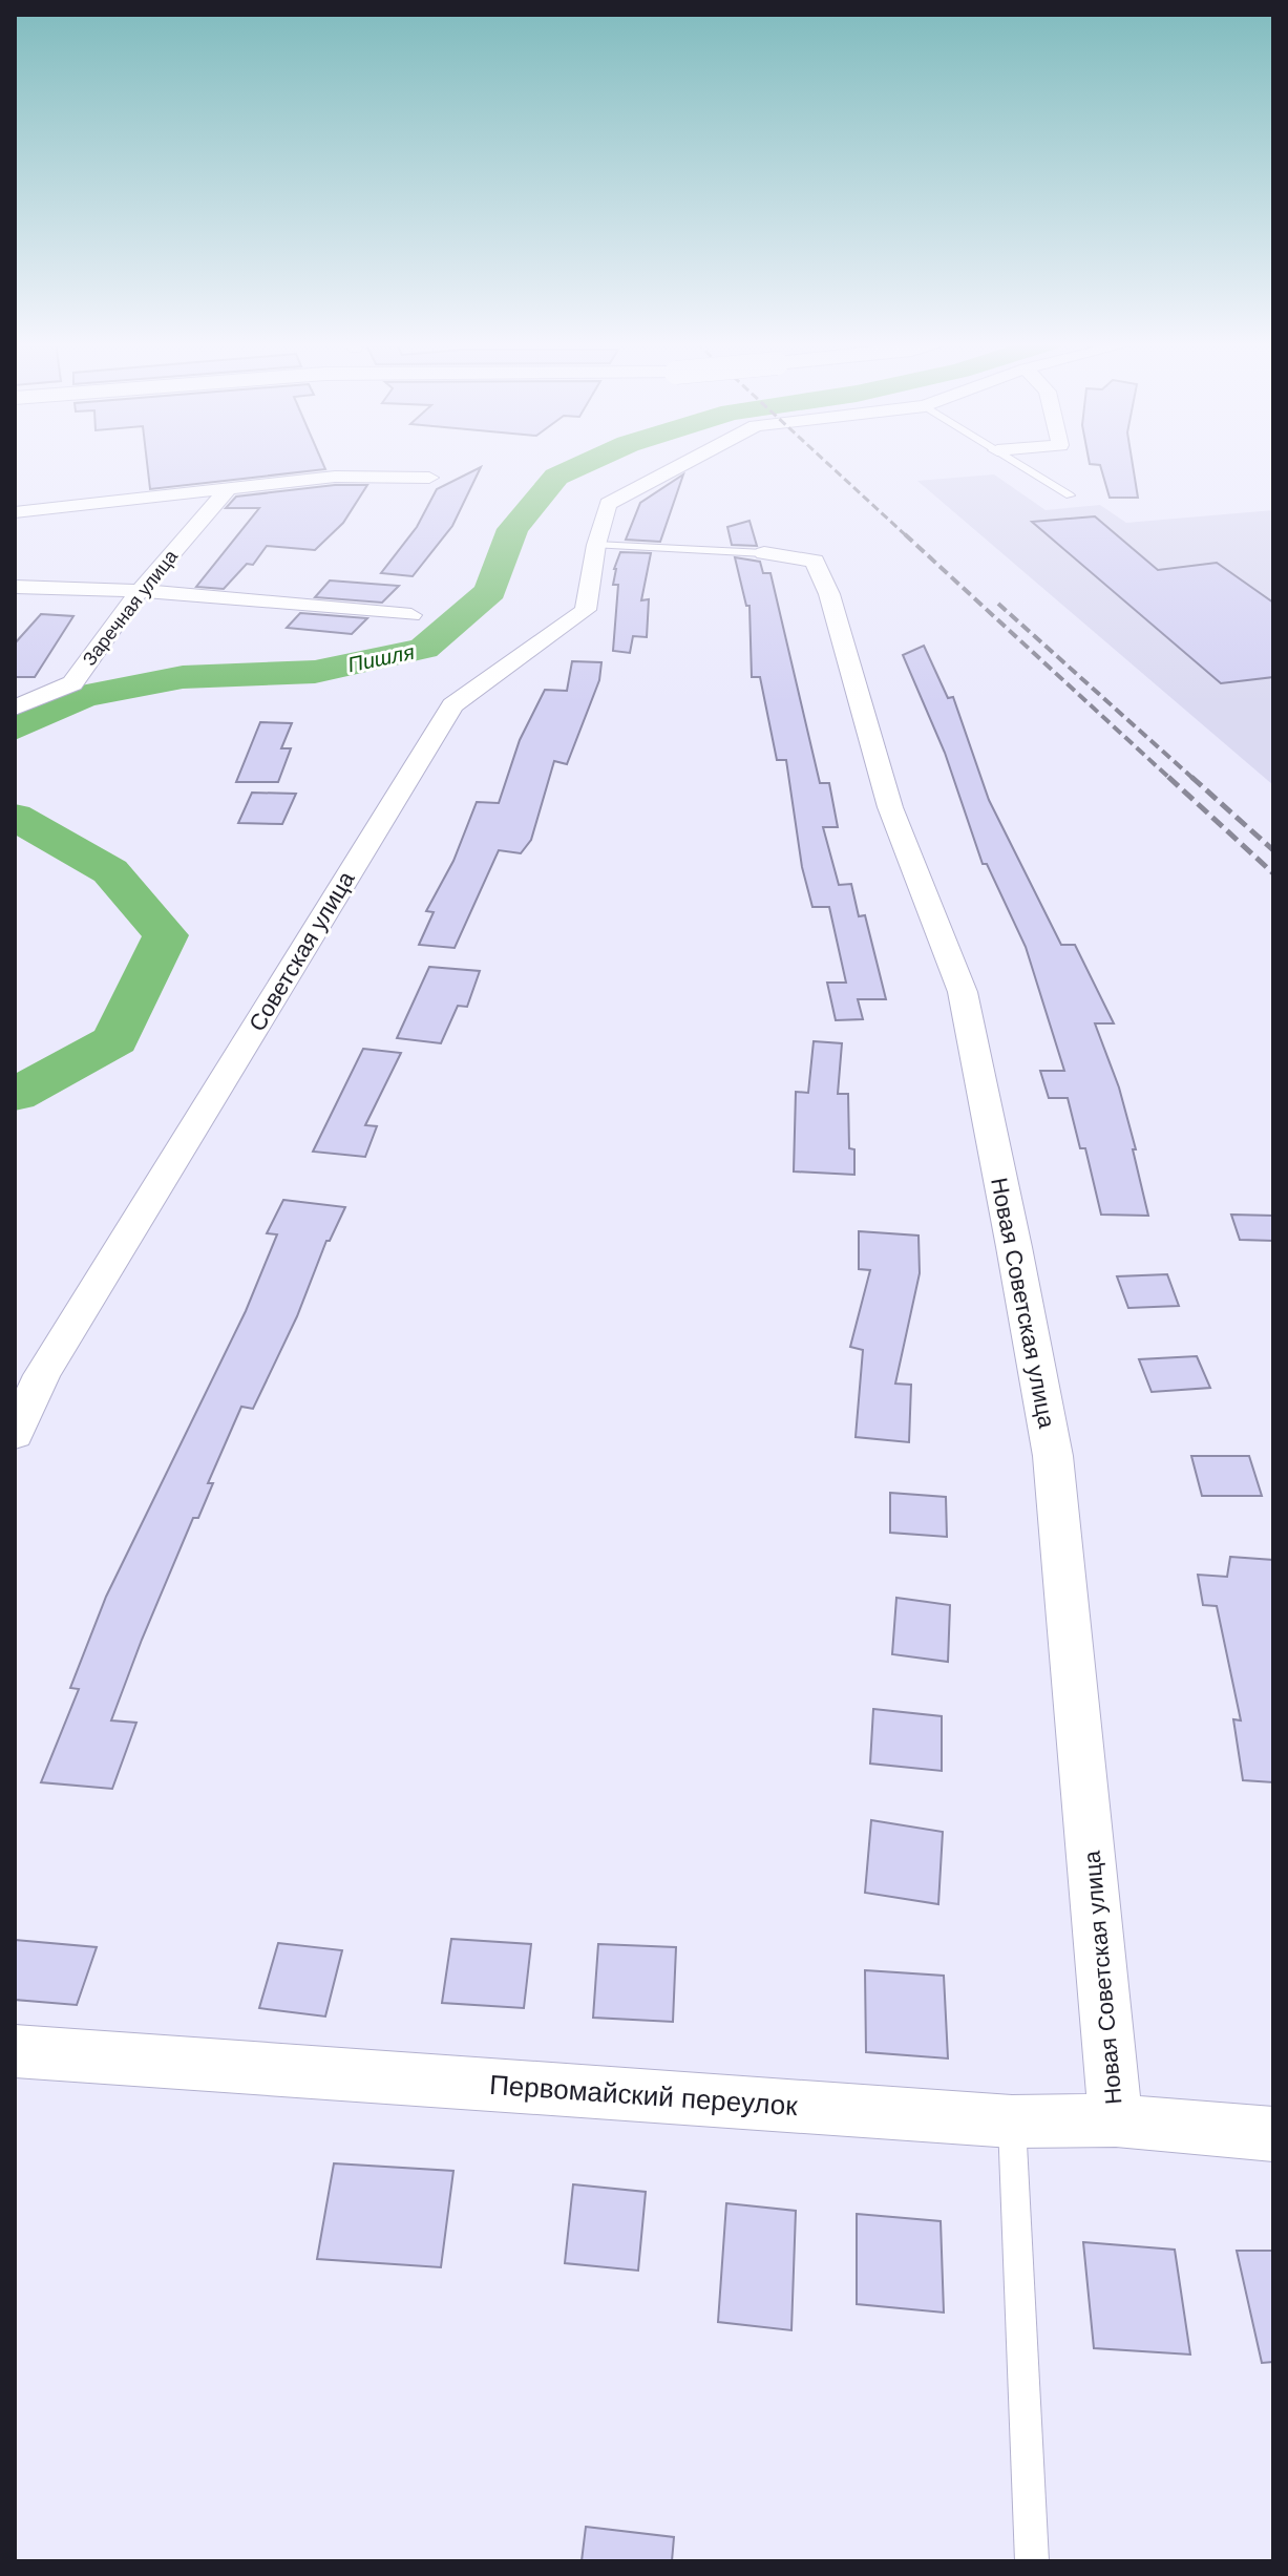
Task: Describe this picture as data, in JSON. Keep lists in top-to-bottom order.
{
  "streets": {
    "street": [
      "Заречная улица",
      "Советская улица",
      "Новая Советская улица",
      "Первомайский переулок"
    ]
  },
  "crossings": [
    ["Новая Советская улица", "Первомайский переулок"]
  ],
  "water": ["Пишля"]
}
